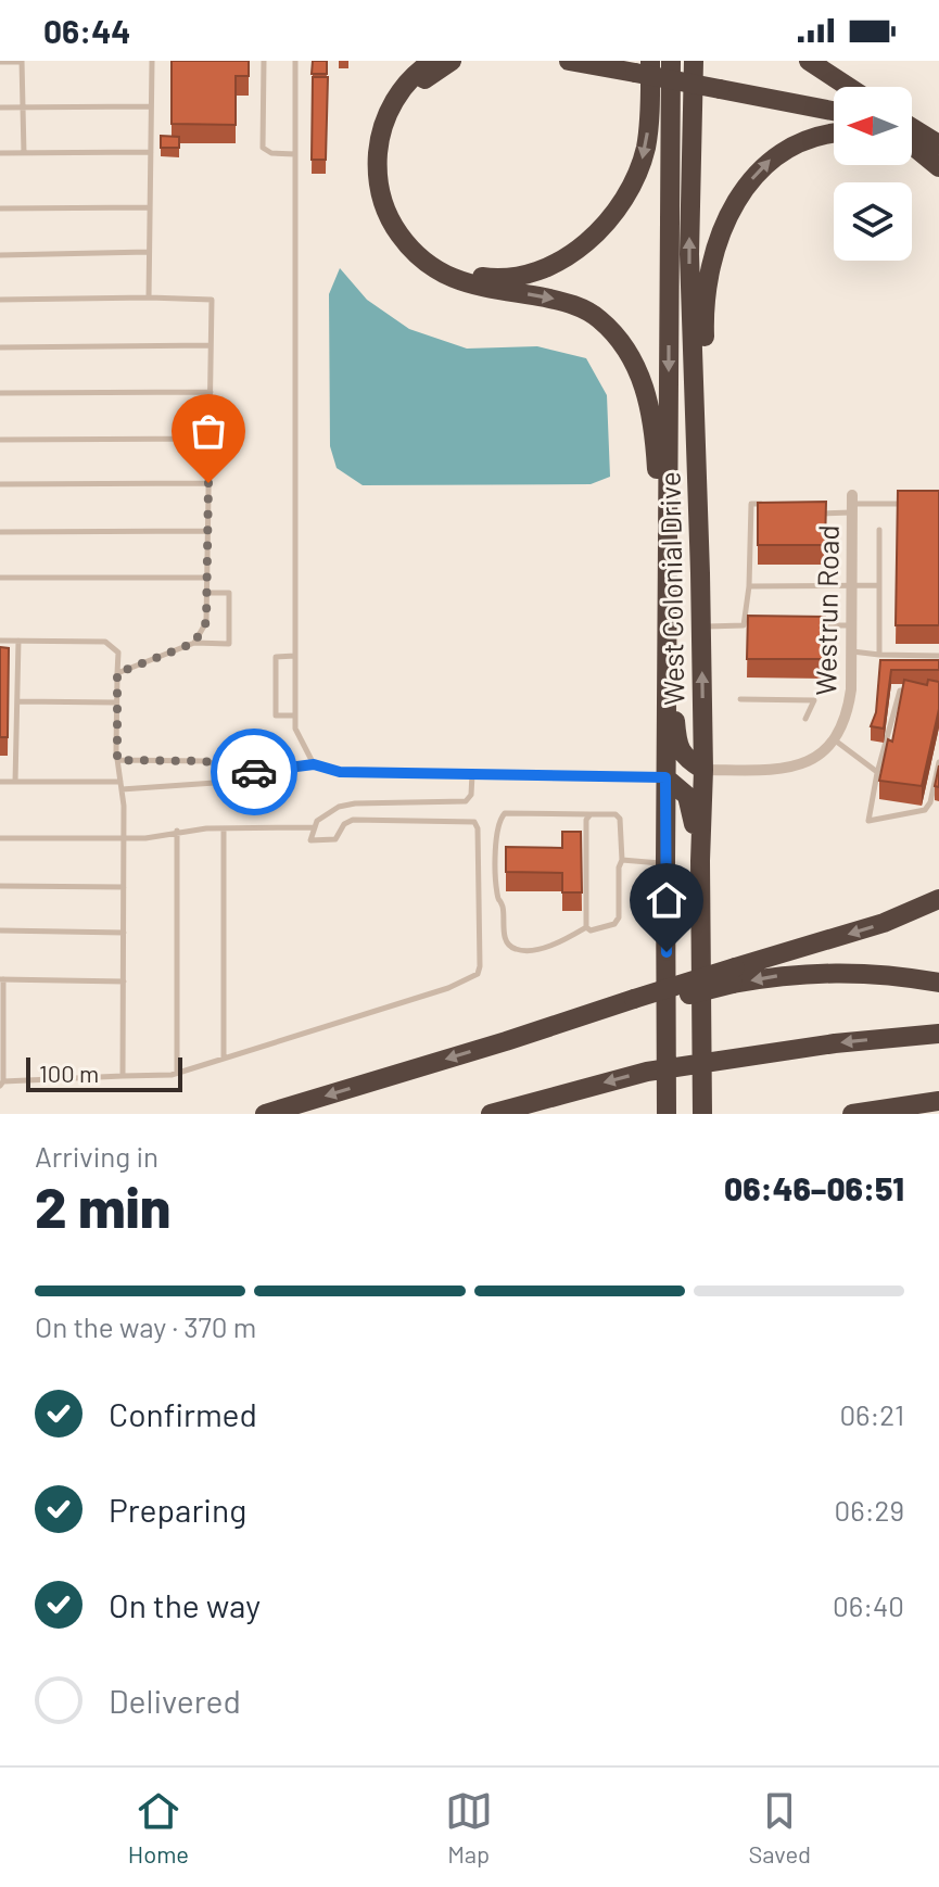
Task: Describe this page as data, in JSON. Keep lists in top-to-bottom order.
{
  "streets": {
    "highway": ["West Colonial Drive"],
    "street": ["Westrun Road"]
  },
  "scale_bar": "100 m",
  "north": "left",
  "page": {
    "status": "06:44",
    "scale": "100 m",
    "heading": ["2 min", "Arriving in", "06:46–06:51"],
    "bar": "On the way · 370 m",
    "list": [
      ["Confirmed", "06:21"],
      ["Preparing", "06:29"],
      ["On the way", "06:40"],
      "Delivered"
    ],
    "tabs": ["Home", "Map", "Saved"]
  }
}
